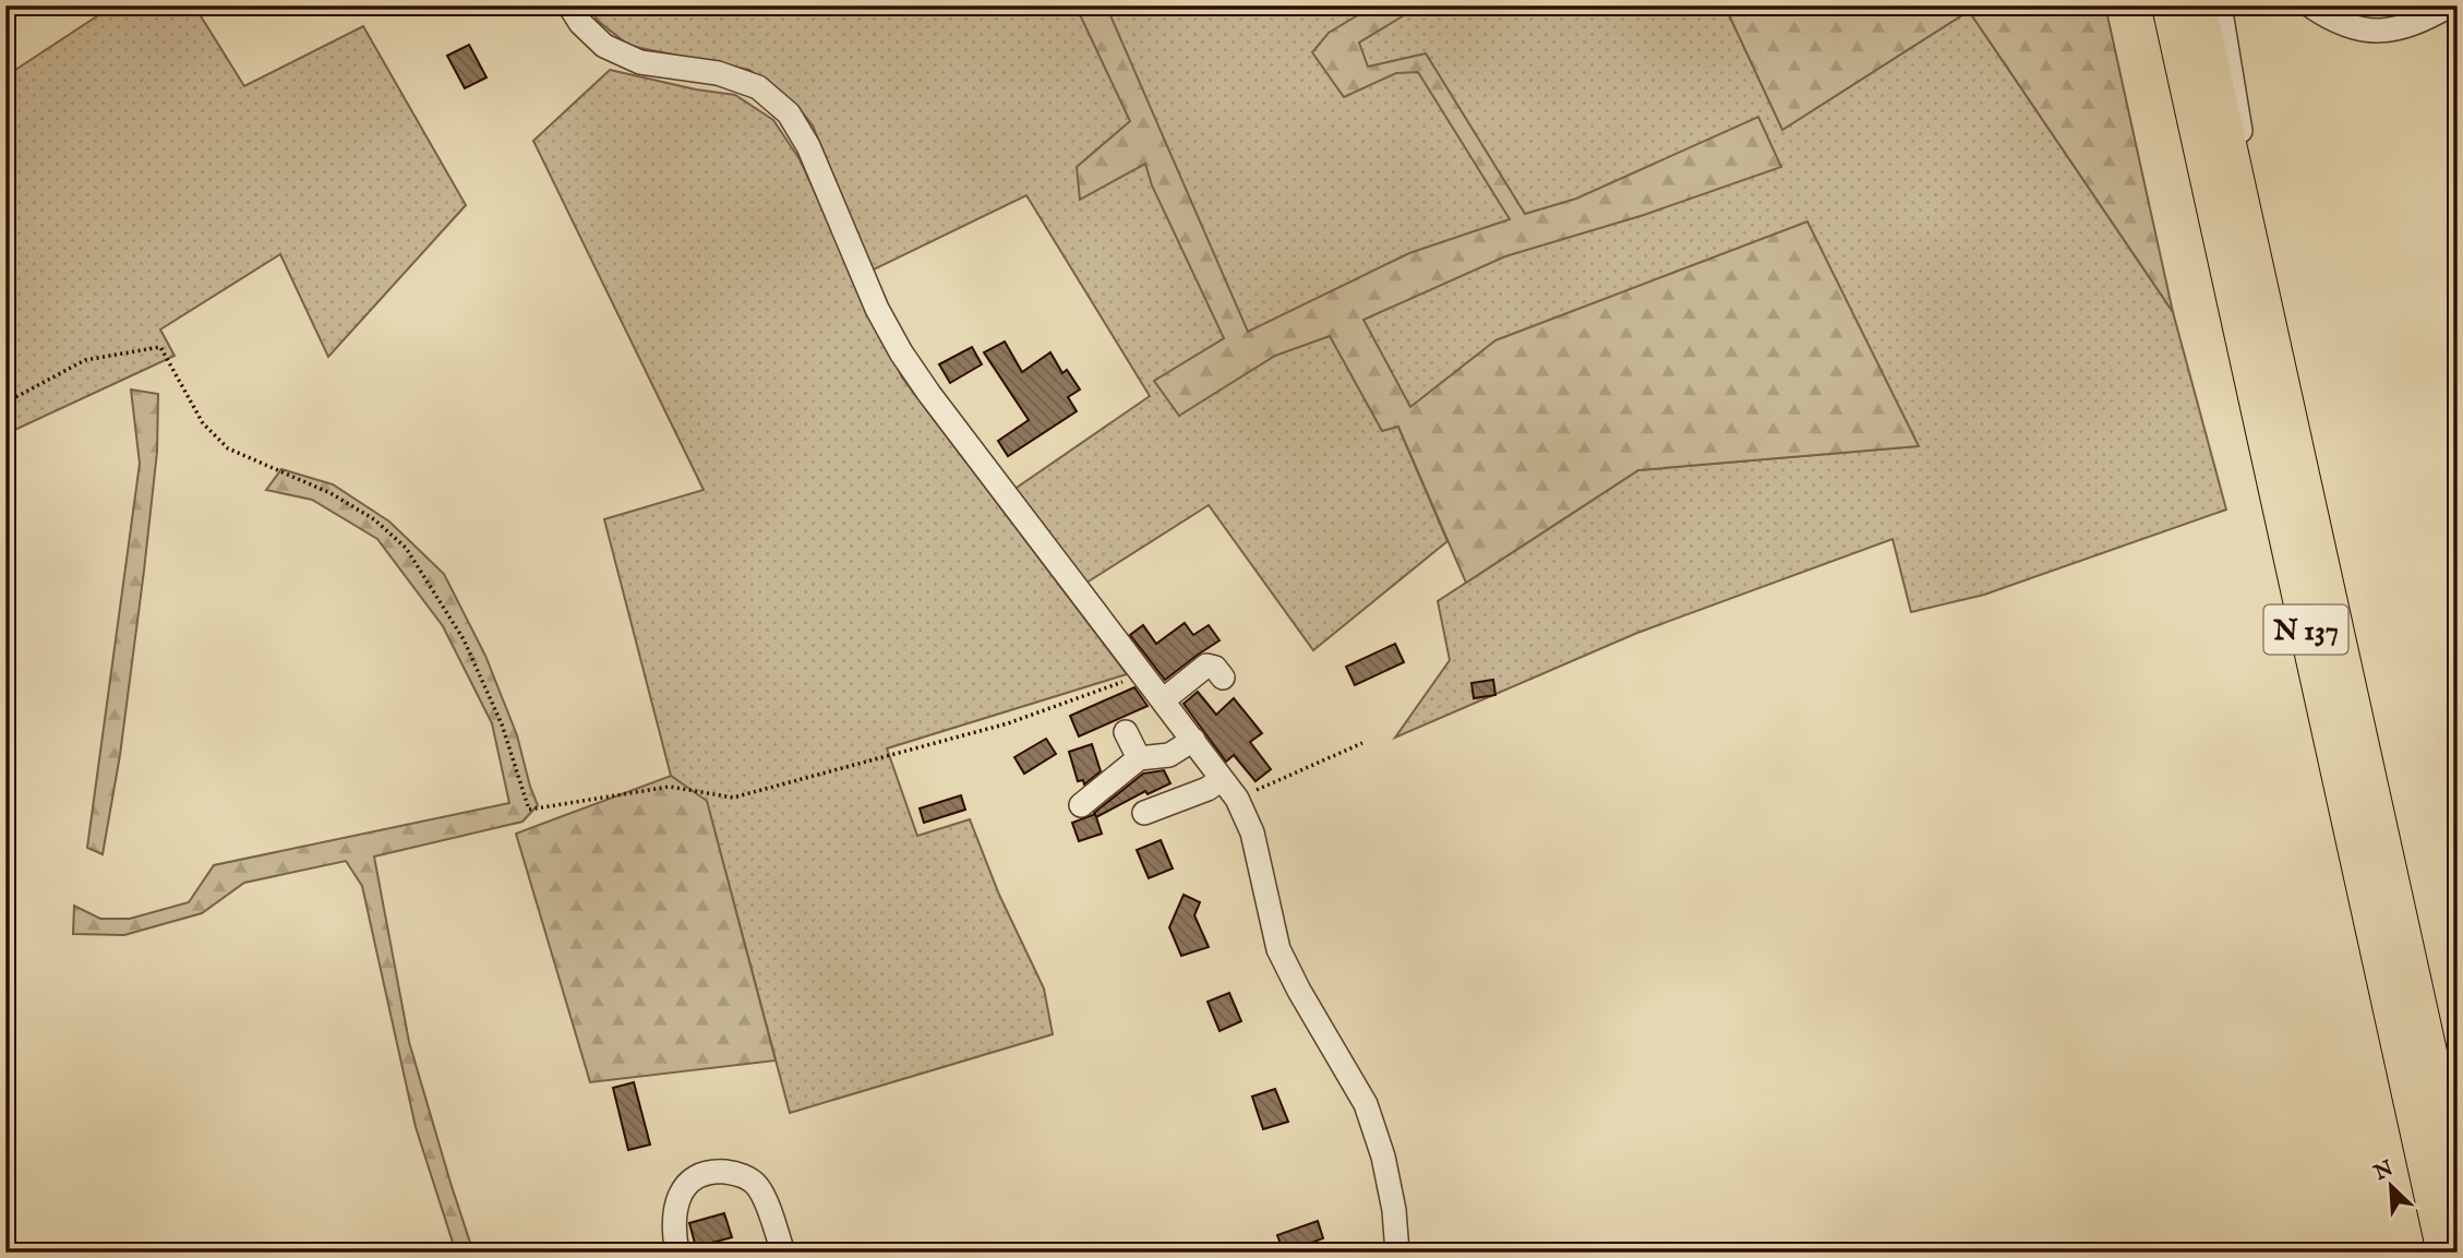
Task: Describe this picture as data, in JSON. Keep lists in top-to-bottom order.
{
  "streets": {
    "highway": ["N 137"]
  },
  "north": "top left"
}
